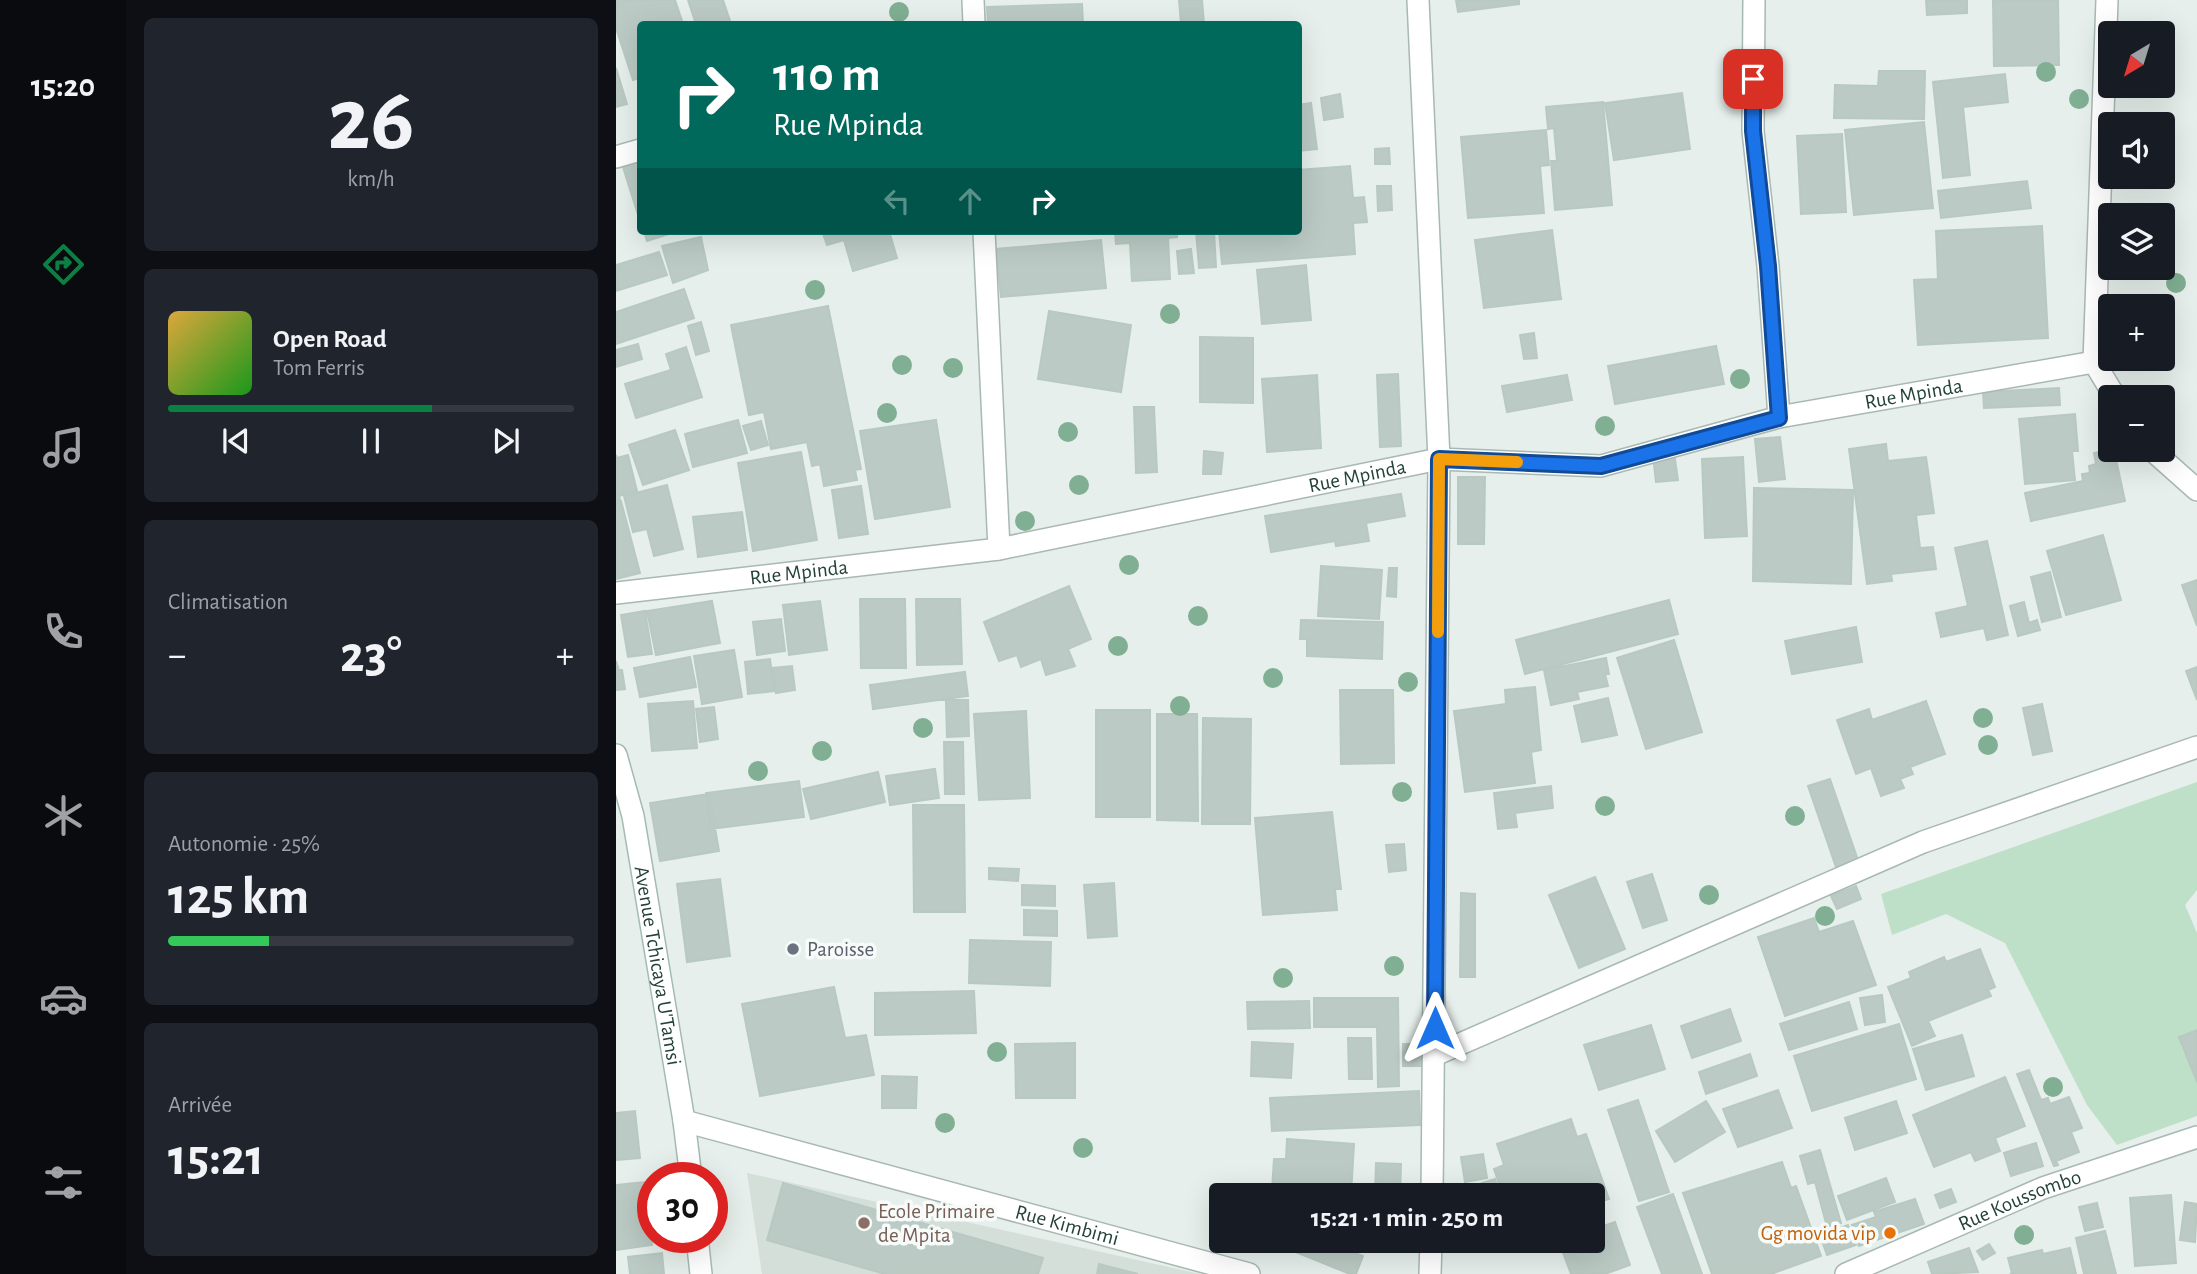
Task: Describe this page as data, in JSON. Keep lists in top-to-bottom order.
{
  "streets": {
    "street": [
      "Rue Mpinda",
      "Avenue Tchicaya U'Tamsi",
      "Rue Koussombo",
      "Rue Kimbimi"
    ]
  },
  "crossings": [
    ["Avenue Tchicaya U'Tamsi", "Rue Kimbimi"]
  ],
  "places": ["Paroisse", "Ecole Primaire de Mpita", "Gg movida vip"],
  "north": "bottom left",
  "page": {
    "tabs": "15:20",
    "tile": [
      ["26", "km/h"],
      "Climatisation",
      ["Autonomie · 25%", "125 km"],
      ["Arrivée", "15:21"]
    ],
    "map_buttons": ["+", "−"],
    "turn": ["110 m", "Rue Mpinda"],
    "song": ["Open Road", "Tom Ferris"],
    "heat": ["−", "23°", "+"],
    "limit": "30",
    "trip": "15:21 · 1 min · 250 m"
  }
}
